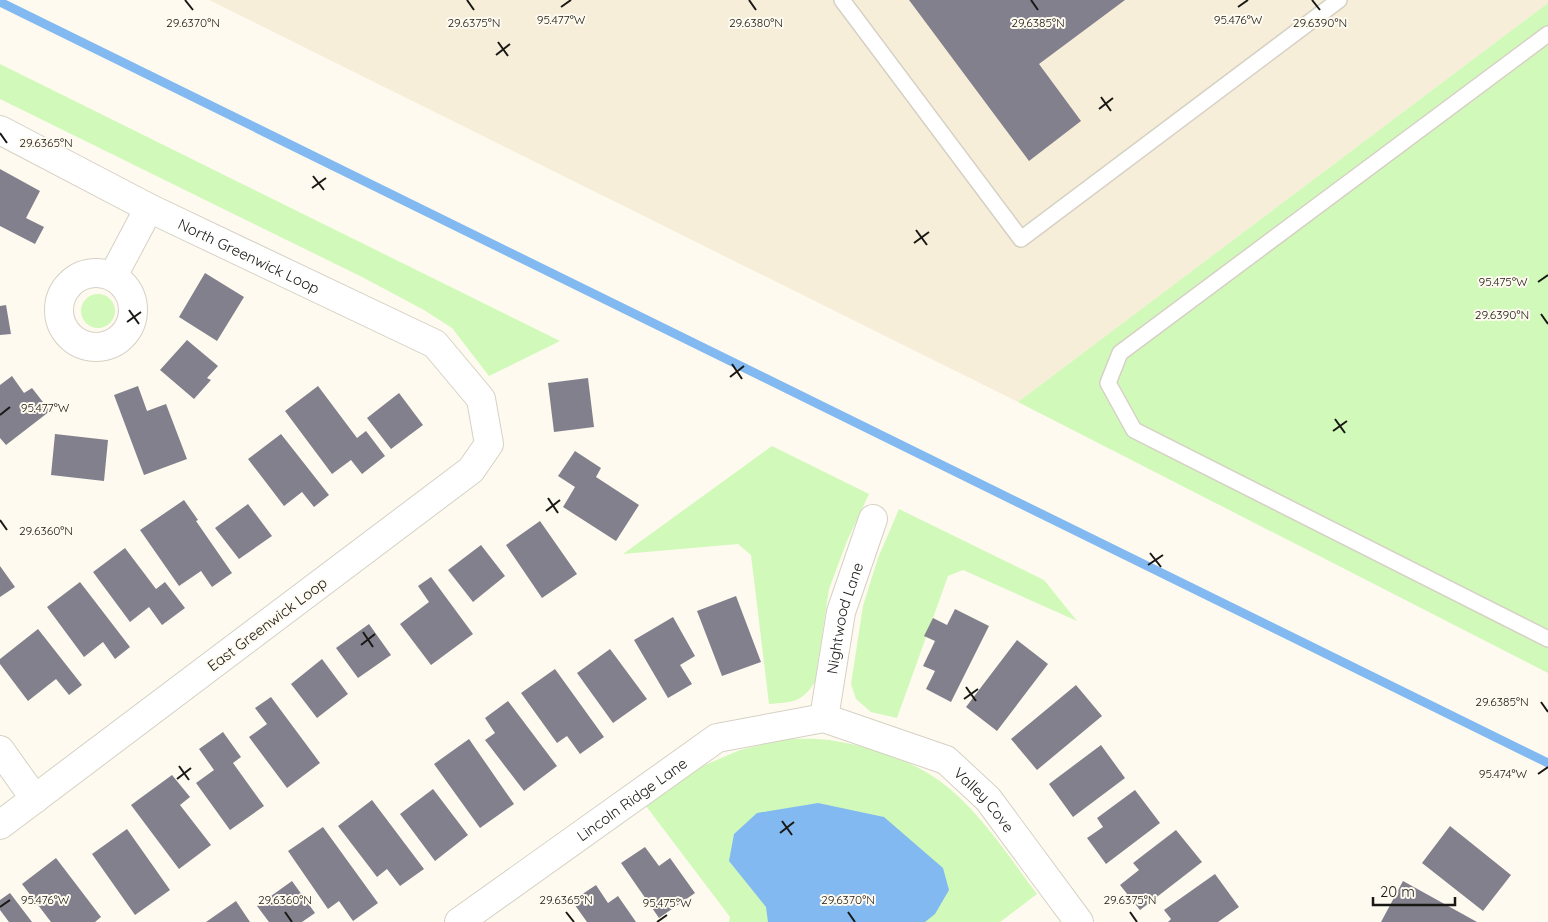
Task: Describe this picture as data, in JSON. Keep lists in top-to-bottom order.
{
  "streets": {
    "street": [
      "North Greenwick Loop",
      "Nightwood Lane",
      "East Greenwick Loop",
      "Lincoln Ridge Lane",
      "Valley Cove"
    ]
  },
  "crossings": [
    ["North Greenwick Loop", "East Greenwick Loop"],
    ["Nightwood Lane", "Lincoln Ridge Lane"],
    ["Nightwood Lane", "Valley Cove"],
    ["Lincoln Ridge Lane", "Valley Cove"]
  ],
  "scale_bar": "20 m",
  "coordinates": [
    "95.476°W",
    "95.477°W",
    "29.6370°N",
    "29.6375°N",
    "29.6380°N",
    "29.6385°N",
    "29.6390°N",
    "29.6365°N",
    "95.475°W",
    "29.6360°N",
    "95.474°W"
  ]
}
